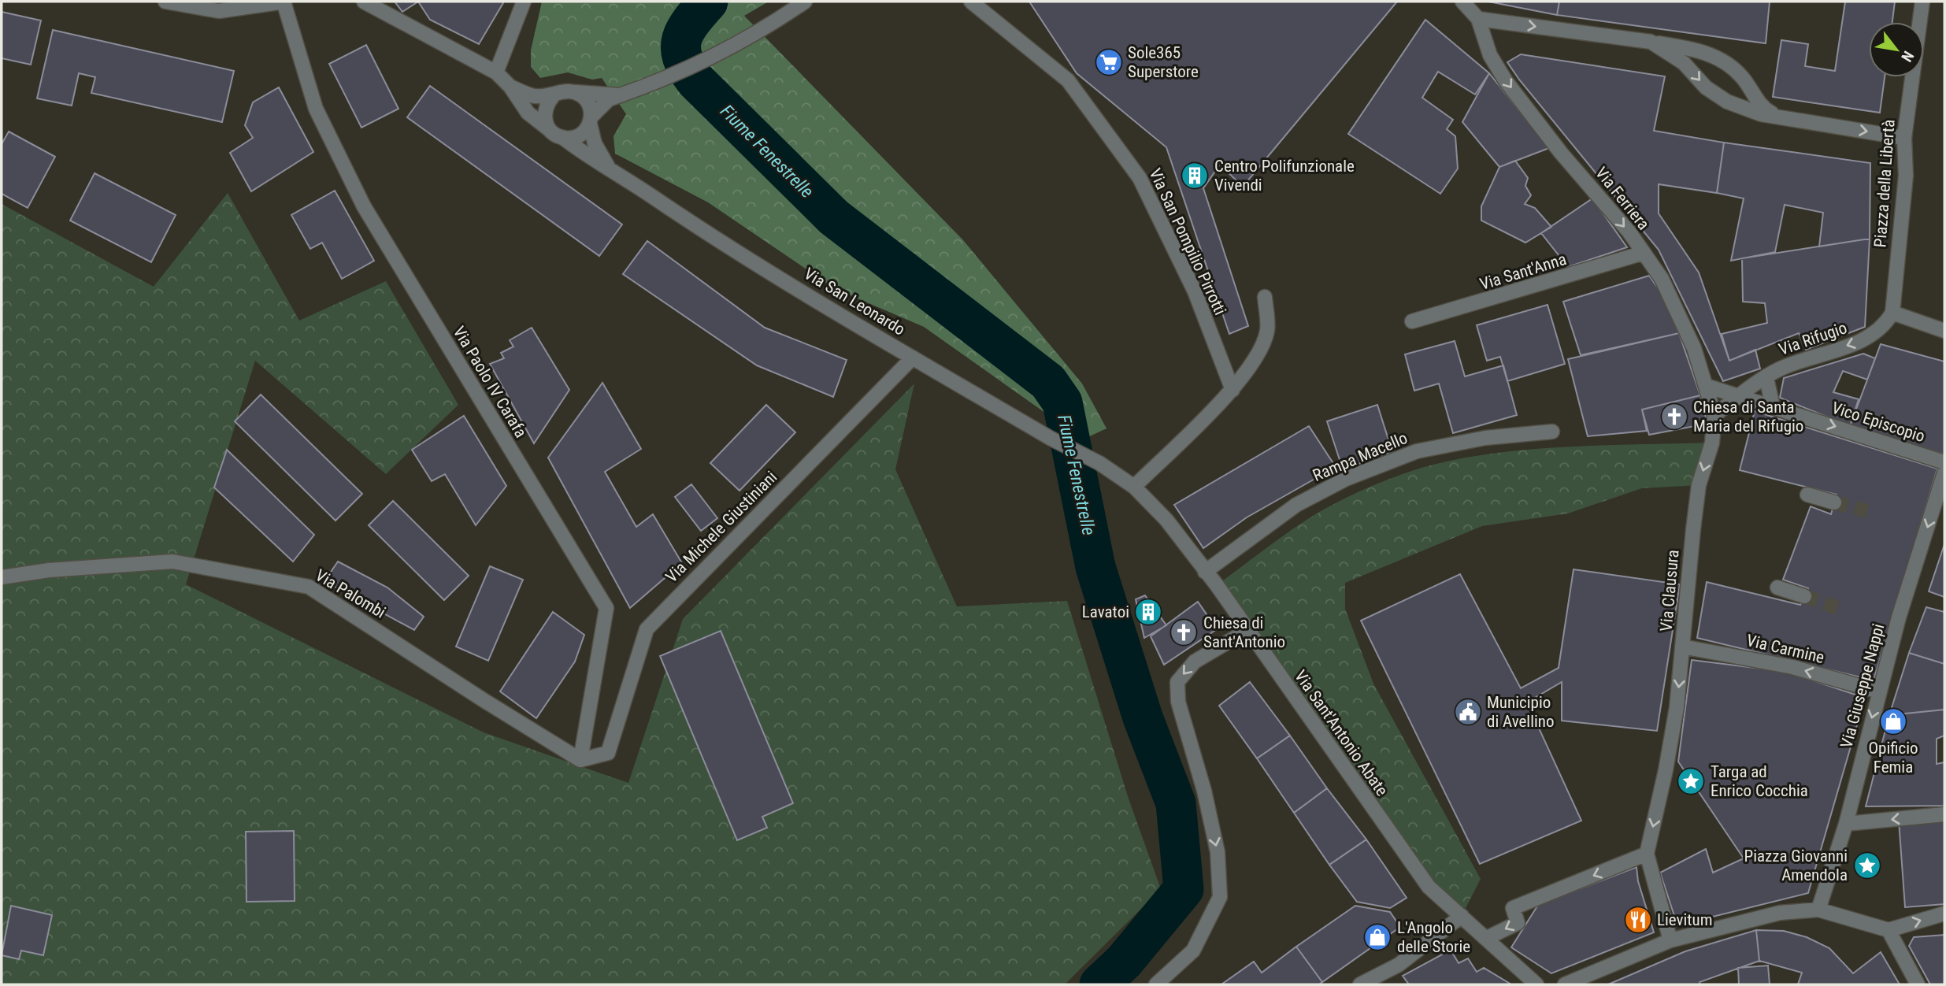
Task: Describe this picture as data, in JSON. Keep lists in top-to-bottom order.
{
  "streets": {
    "street": [
      "Piazza della Libertà",
      "Via Ferriera",
      "Via San Pompilio Pirrotti",
      "Via Sant'Anna",
      "Via San Leonardo",
      "Via Rifugio",
      "Via Paolo IV Carafa",
      "Vico Episcopio",
      "Rampa Macello",
      "Via Michele Giustiniani",
      "Via Clausura",
      "Via Palombi",
      "Via Carmine",
      "Via Giuseppe Nappi",
      "Via Sant'Antonio Abate"
    ]
  },
  "crossings": [
    ["Piazza della Libertà", "Via Rifugio"],
    ["Via Ferriera", "Via Sant'Anna"],
    ["Via Ferriera", "Via Rifugio"],
    ["Via Ferriera", "Vico Episcopio"],
    ["Via Ferriera", "Via Clausura"],
    ["Via San Leonardo", "Via Michele Giustiniani"],
    ["Via San Leonardo", "Via Sant'Antonio Abate"],
    ["Via Rifugio", "Vico Episcopio"],
    ["Via Rifugio", "Via Clausura"],
    ["Via Paolo IV Carafa", "Via Michele Giustiniani"],
    ["Via Paolo IV Carafa", "Via Palombi"],
    ["Rampa Macello", "Via Sant'Antonio Abate"],
    ["Via Michele Giustiniani", "Via Palombi"],
    ["Via Clausura", "Via Carmine"],
    ["Via Carmine", "Via Giuseppe Nappi"]
  ],
  "one_way": [
    "Via Ferriera",
    "Via Rifugio",
    "Vico Episcopio",
    "Via Clausura",
    "Via Carmine",
    "Via Giuseppe Nappi"
  ],
  "water": ["Fiume Fenestrelle"],
  "places": {
    "supermarket": ["Sole365 Superstore"],
    "building": ["Centro Polifunzionale Vivendi", "Lavatoi"],
    "church": ["Chiesa di Santa Maria del Rifugio", "Chiesa di Sant'Antonio"],
    "public building": ["Municipio di Avellino"],
    "shop": ["Opificio Femia", "L'Angolo delle Storie"],
    "place": ["Targa ad Enrico Cocchia", "Piazza Giovanni Amendola"],
    "restaurant": ["Lievitum"]
  },
  "north": "bottom right"
}
